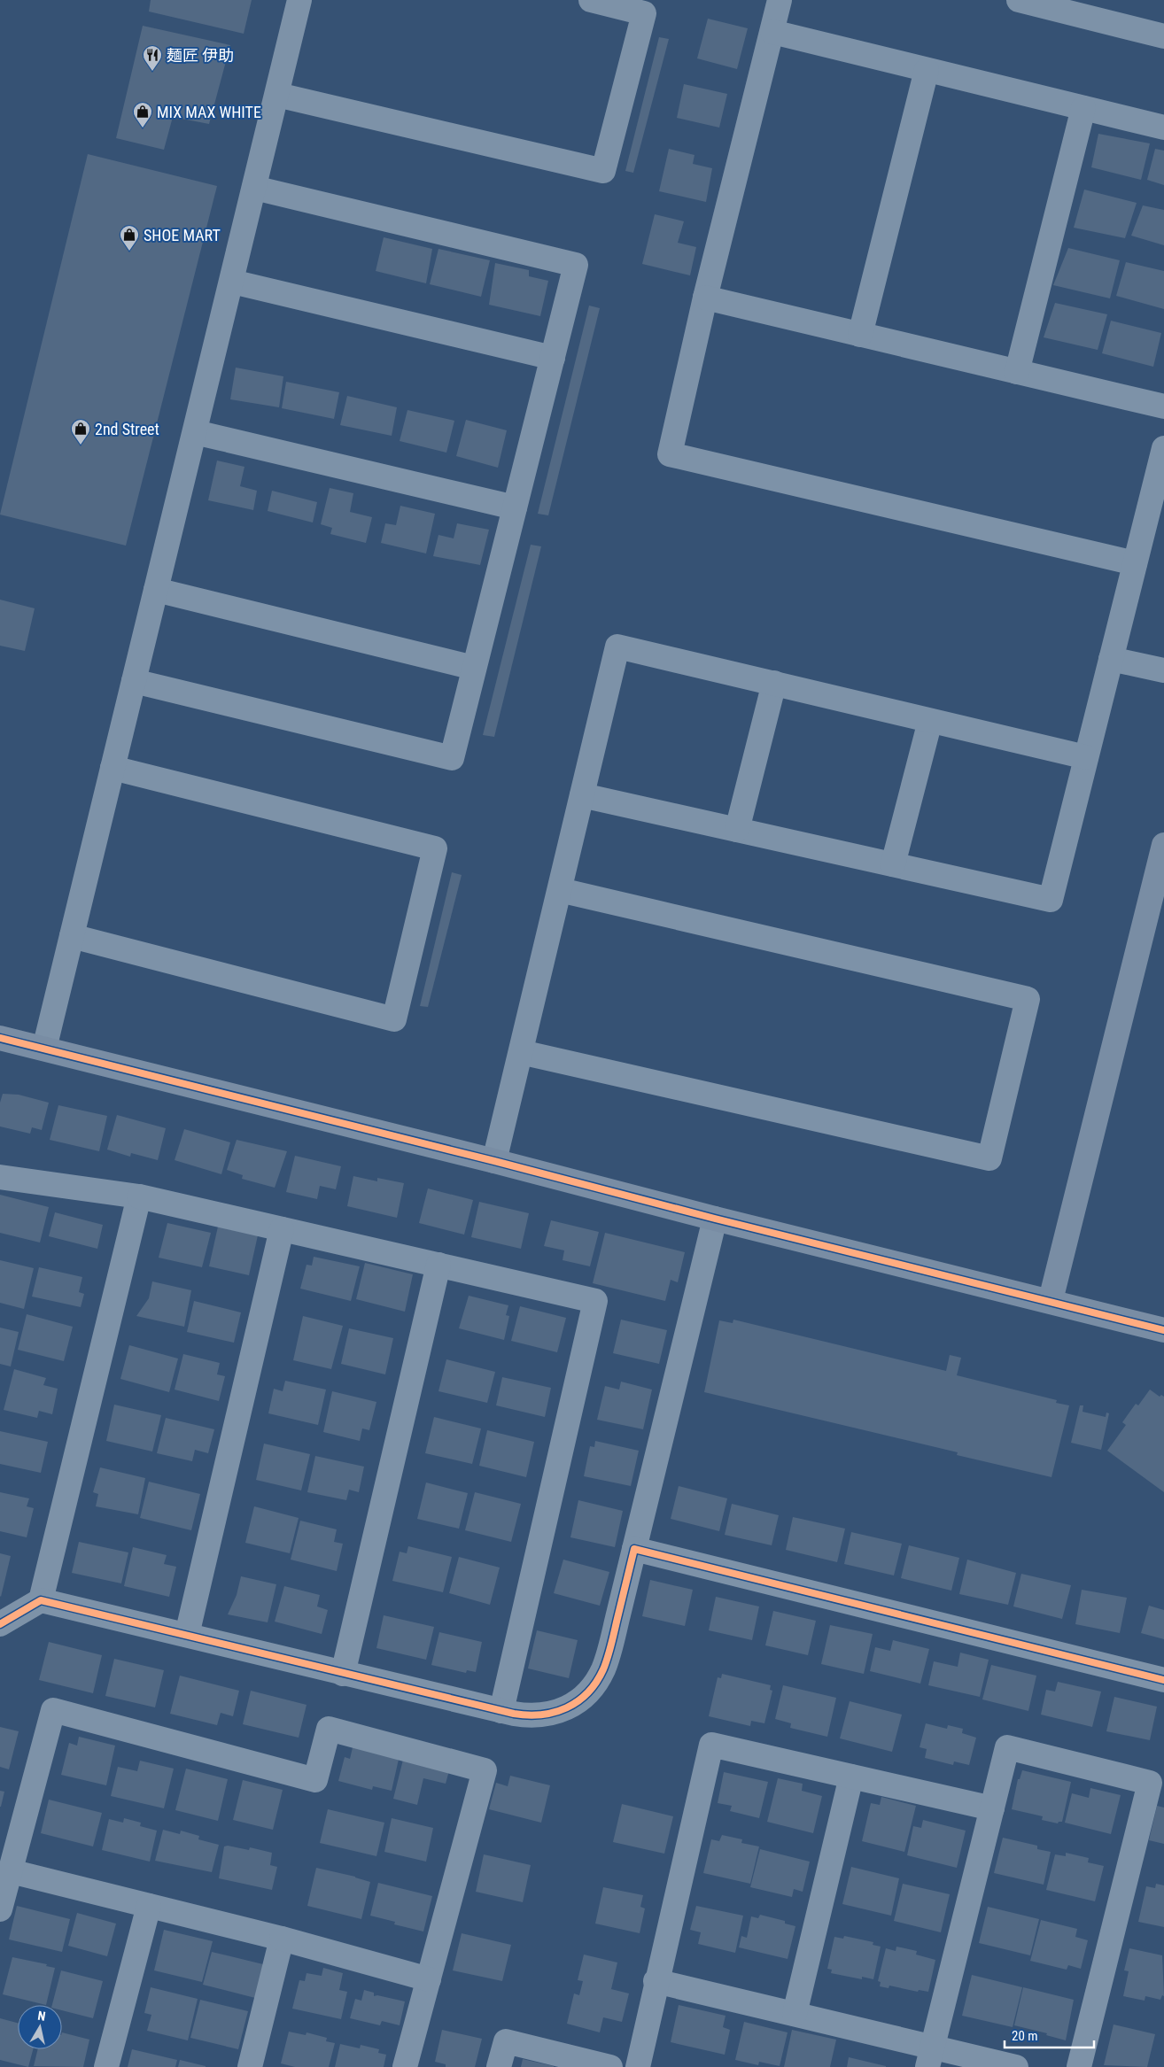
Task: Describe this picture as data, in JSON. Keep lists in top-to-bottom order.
{
  "places": {
    "restaurant": ["麺匠 伊助"],
    "shop": ["MIX MAX WHITE", "SHOE MART", "2nd Street"]
  },
  "scale_bar": "20 m",
  "north": "top"
}
